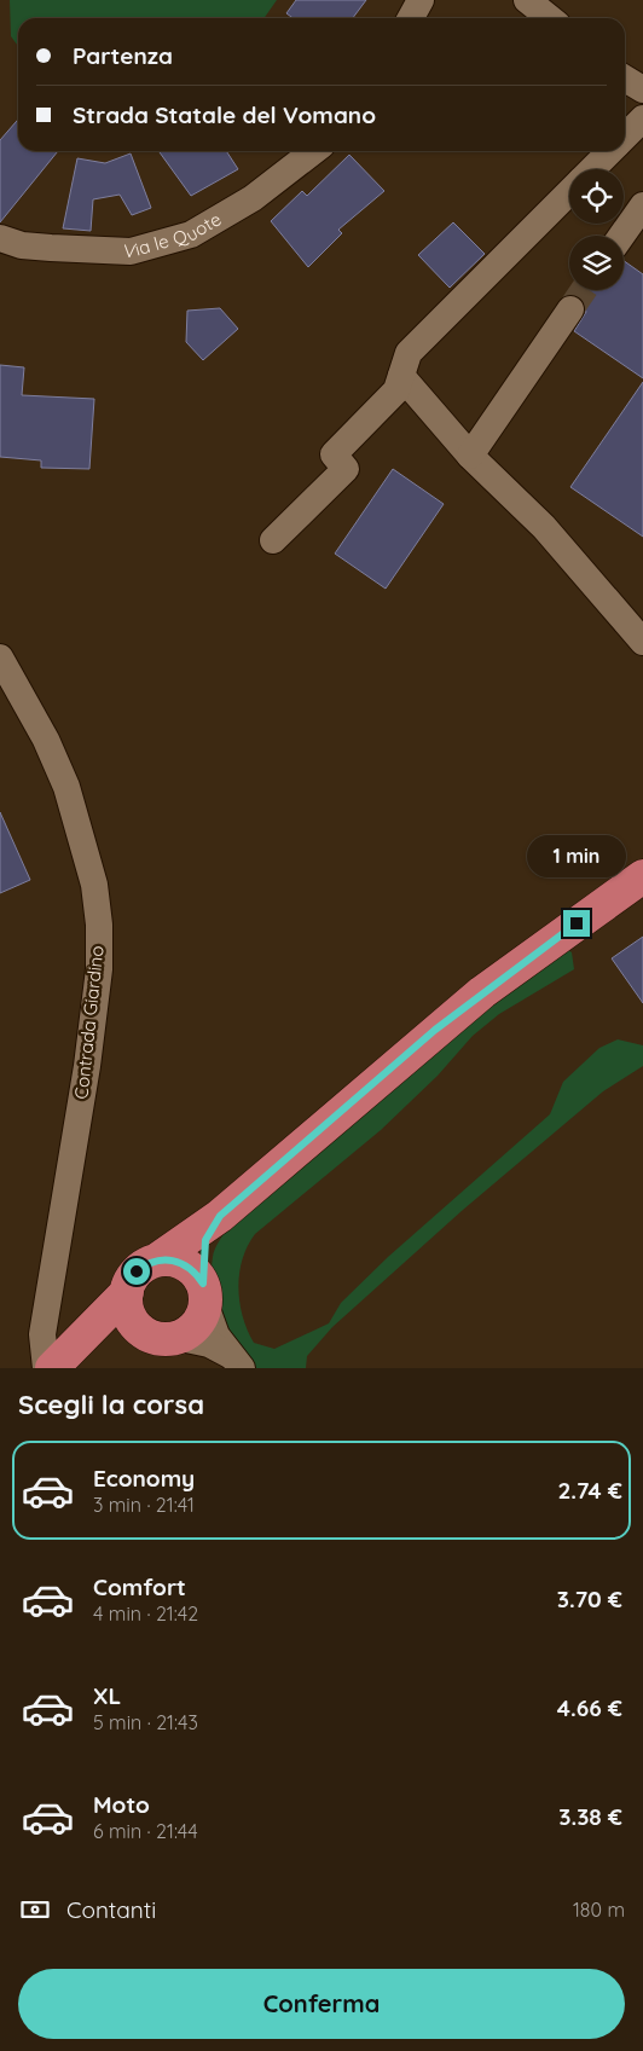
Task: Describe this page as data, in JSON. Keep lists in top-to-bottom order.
{
  "streets": {
    "street": ["Via le Quote", "Contrada Giardino"]
  },
  "page": {
    "banner": ["Partenza", "Strada Statale del Vomano"],
    "bubble": "1 min",
    "heading": "Scegli la corsa",
    "list": [
      {
        "name": "Economy",
        "note": "3 min · 21:41",
        "value": "2.74 €"
      },
      {
        "name": "Comfort",
        "note": "4 min · 21:42",
        "value": "3.70 €"
      },
      {
        "name": "XL",
        "note": "5 min · 21:43",
        "value": "4.66 €"
      },
      {
        "name": "Moto",
        "note": "6 min · 21:44",
        "value": "3.38 €"
      }
    ],
    "pay": ["Contanti", "180 m"],
    "buttons": "Conferma"
  }
}
